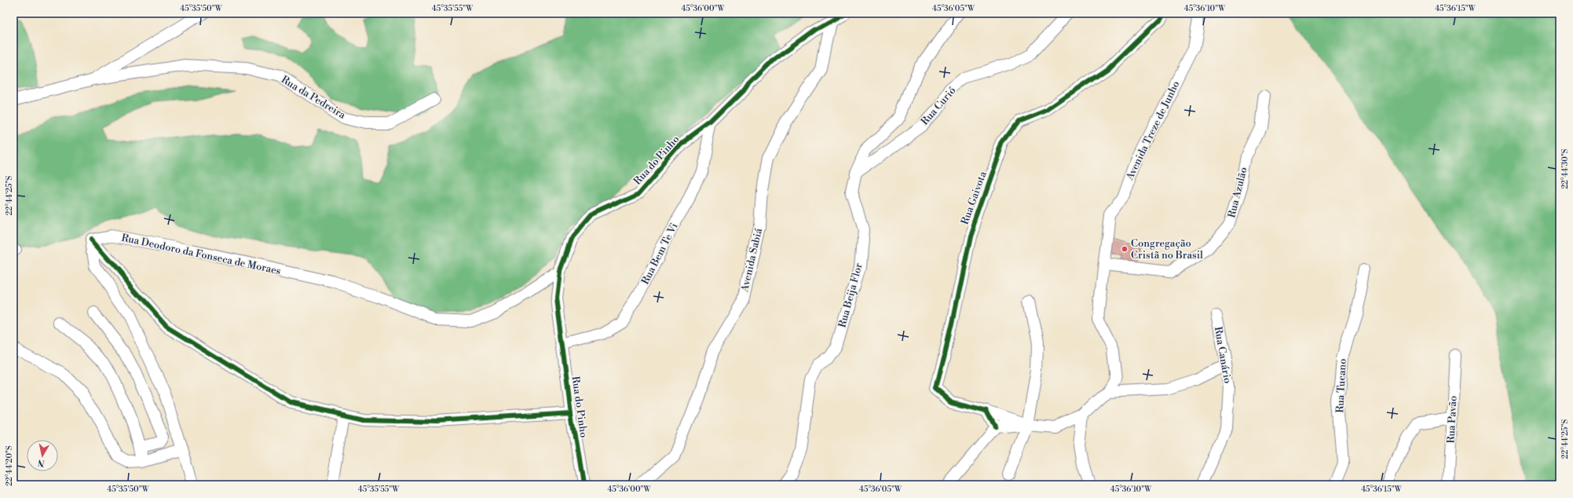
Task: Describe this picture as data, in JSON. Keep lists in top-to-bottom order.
{
  "streets": {
    "street": [
      "Rua da Pedreira",
      "Rua Curió",
      "Avenida Treze de Junho",
      "Rua do Pinho",
      "Rua Azulão",
      "Rua Gaivota",
      "Rua Bem Te Vi",
      "Rua Deodoro da Fonseca de Moraes",
      "Avenida Sabiá",
      "Rua Beija Flor",
      "Rua Canário",
      "Rua Tucano",
      "Rua Pavão"
    ]
  },
  "crossings": [
    ["Rua Curió", "Rua Beija Flor"],
    ["Avenida Treze de Junho", "Rua Azulão"],
    ["Rua do Pinho", "Rua Bem Te Vi"],
    ["Rua do Pinho", "Rua Deodoro da Fonseca de Moraes"],
    ["Rua do Pinho", "Avenida Sabiá"]
  ],
  "places": ["Congregação Cristã no Brasil"],
  "north": "bottom",
  "coordinates": [
    "45°35'50\"W",
    "45°35'55\"W",
    "45°36'00\"W",
    "45°36'05\"W",
    "45°36'10\"W",
    "45°36'15\"W",
    "22°44'30\"S",
    "22°44'25\"S",
    "22°44'20\"S"
  ]
}
